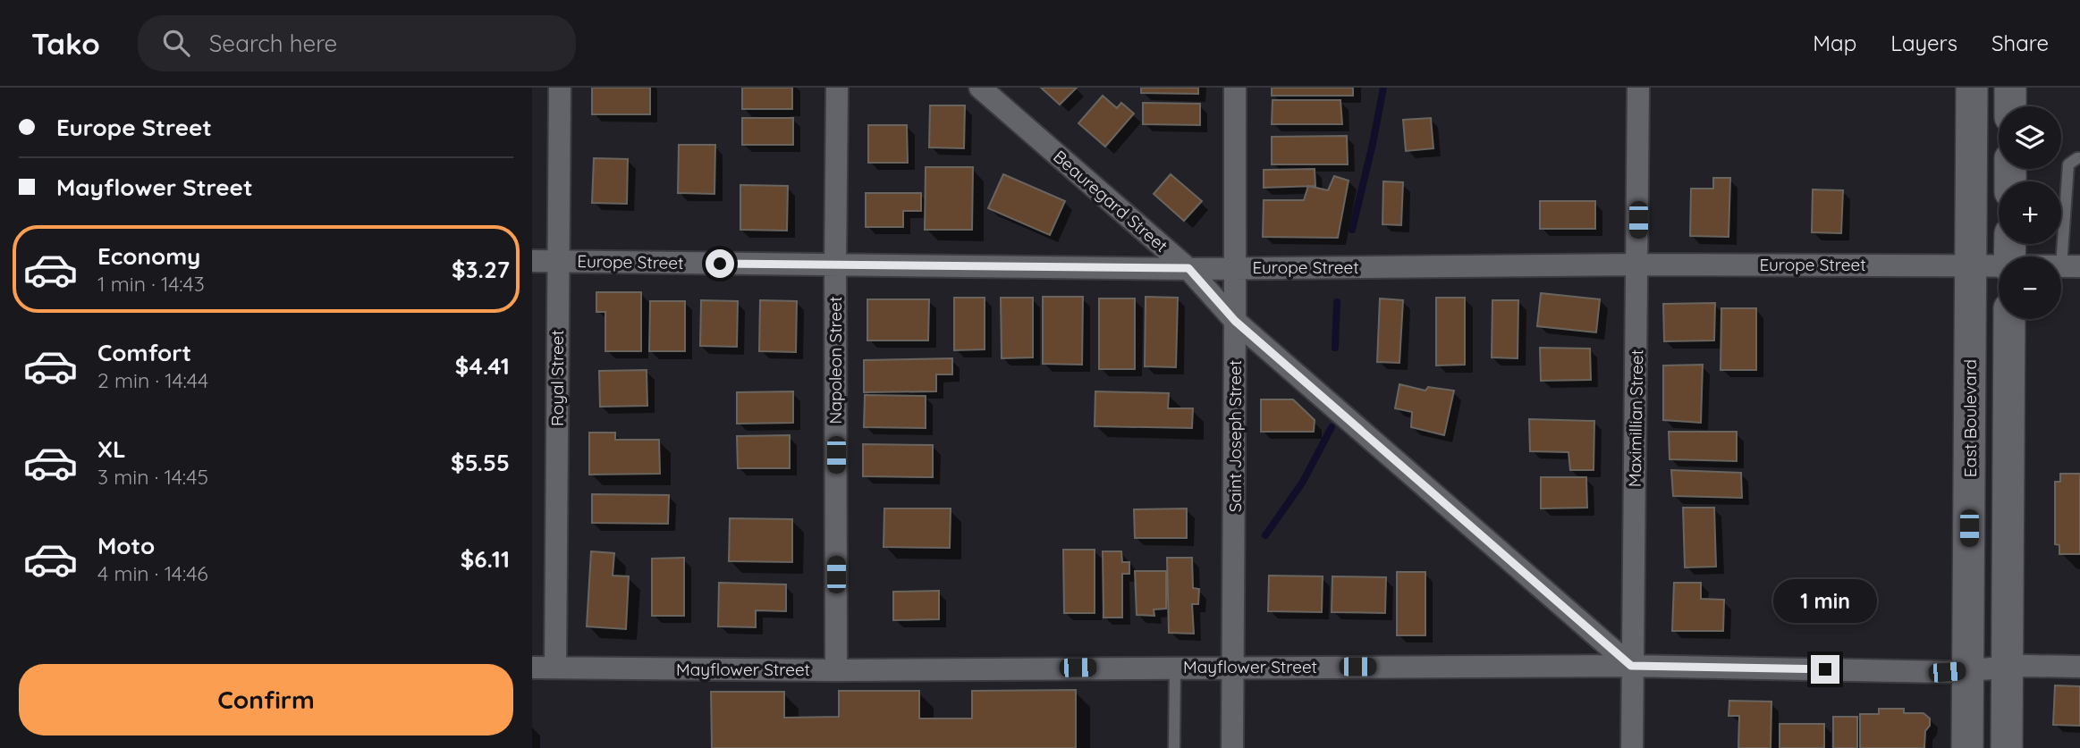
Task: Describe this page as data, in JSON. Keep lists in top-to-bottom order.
{
  "streets": {
    "main road": ["East Boulevard"],
    "street": [
      "Beauregard Street",
      "Europe Street",
      "Napoleon Street",
      "Royal Street",
      "Maximillian Street",
      "Saint Joseph Street",
      "Mayflower Street"
    ]
  },
  "crossings": [
    ["Beauregard Street", "Europe Street"],
    ["Beauregard Street", "Maximillian Street"],
    ["Beauregard Street", "Saint Joseph Street"],
    ["Beauregard Street", "Mayflower Street"],
    ["Europe Street", "Napoleon Street"],
    ["Europe Street", "Royal Street"],
    ["Europe Street", "Maximillian Street"],
    ["Europe Street", "East Boulevard"],
    ["Europe Street", "Saint Joseph Street"],
    ["Napoleon Street", "Mayflower Street"],
    ["Royal Street", "Mayflower Street"],
    ["Maximillian Street", "Mayflower Street"],
    ["East Boulevard", "Mayflower Street"],
    ["Saint Joseph Street", "Mayflower Street"]
  ],
  "page": {
    "header": "Tako",
    "search": "Search here",
    "nav": ["Map", "Layers", "Share"],
    "banner": ["Europe Street", "Mayflower Street"],
    "map_buttons": ["+", "−"],
    "list": [
      {
        "name": "Economy",
        "note": "1 min · 14:43",
        "value": "$3.27"
      },
      {
        "name": "Comfort",
        "note": "2 min · 14:44",
        "value": "$4.41"
      },
      {
        "name": "XL",
        "note": "3 min · 14:45",
        "value": "$5.55"
      },
      {
        "name": "Moto",
        "note": "4 min · 14:46",
        "value": "$6.11"
      }
    ],
    "bubble": "1 min",
    "buttons": "Confirm"
  }
}
